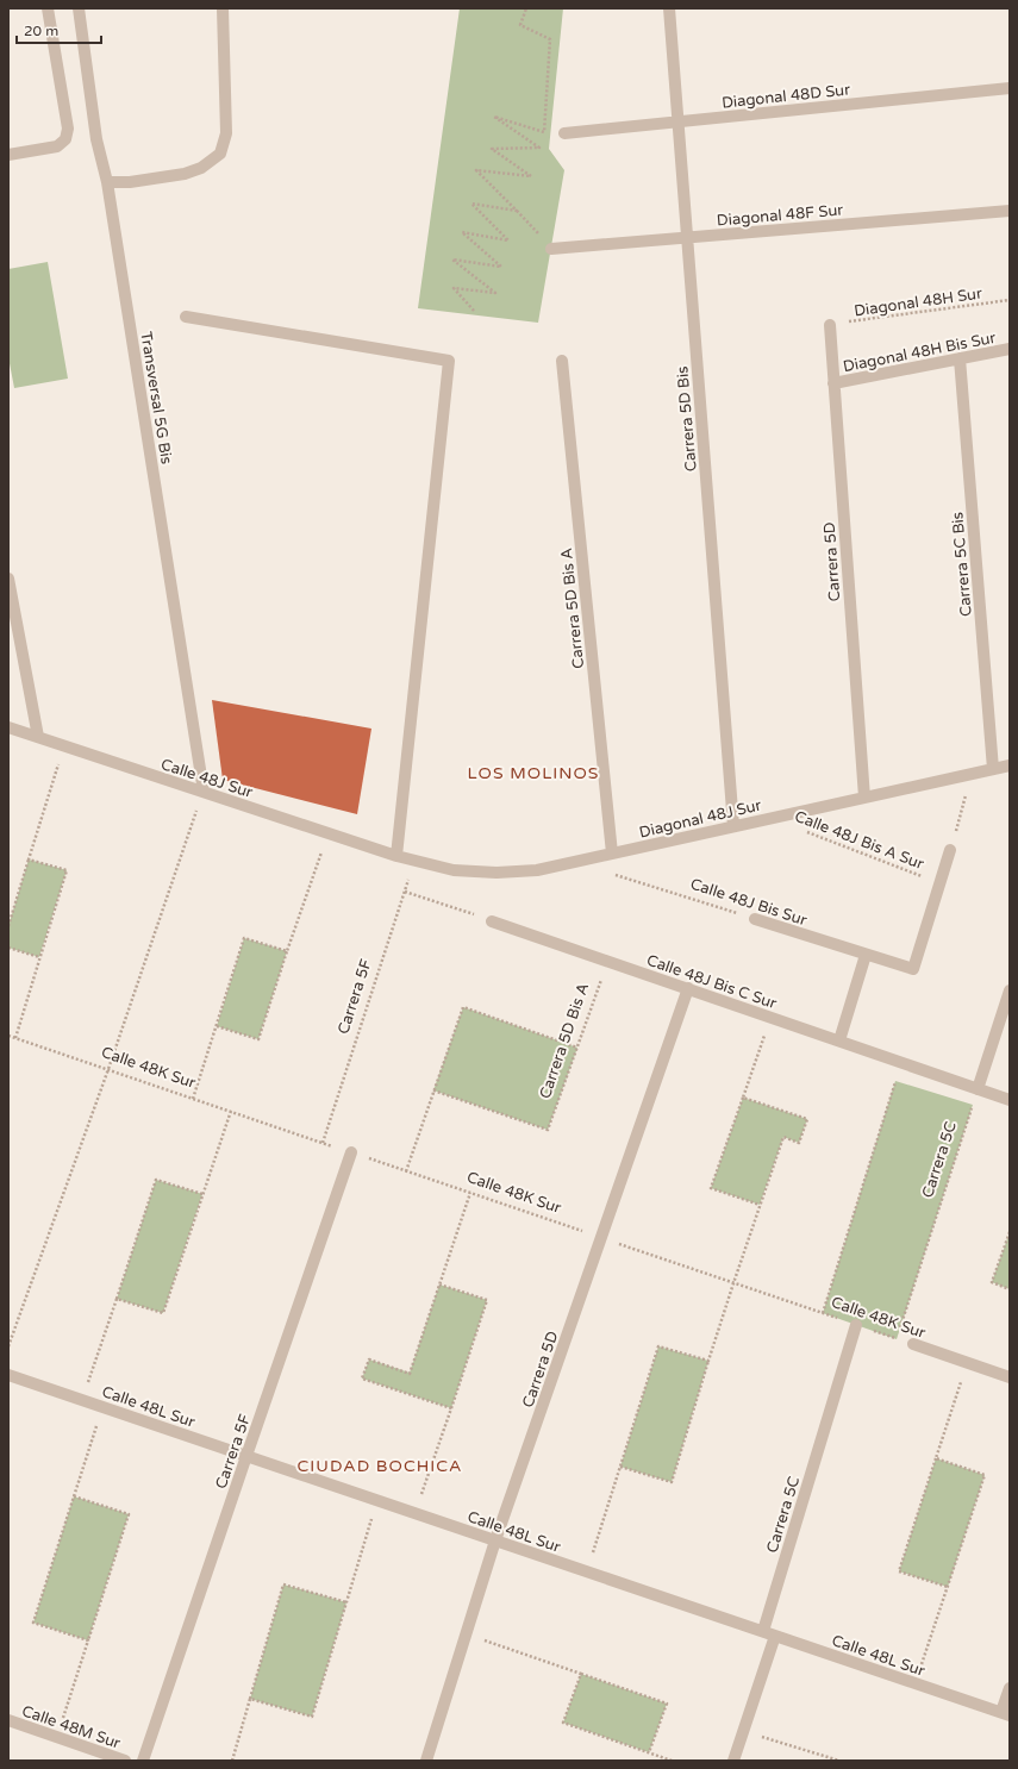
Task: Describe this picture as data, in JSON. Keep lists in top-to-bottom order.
{
  "streets": {
    "street": [
      "Diagonal 48D Sur",
      "Diagonal 48F Sur",
      "Diagonal 48H Bis Sur",
      "Transversal 5G Bis",
      "Carrera 5D Bis",
      "Carrera 5D",
      "Carrera 5C Bis",
      "Carrera 5D Bis A",
      "Calle 48J Sur",
      "Diagonal 48J Sur",
      "Calle 48J Bis Sur",
      "Calle 48J Bis C Sur",
      "Carrera 5F",
      "Calle 48K Sur",
      "Carrera 5C",
      "Calle 48L Sur",
      "Calle 48M Sur"
    ],
    "path": ["Diagonal 48H Sur", "Calle 48J Bis A Sur"]
  },
  "crossings": [
    ["Diagonal 48D Sur", "Carrera 5D Bis"],
    ["Diagonal 48F Sur", "Carrera 5D Bis"],
    ["Diagonal 48H Sur", "Carrera 5D"],
    ["Diagonal 48H Bis Sur", "Carrera 5D"],
    ["Diagonal 48H Bis Sur", "Carrera 5C Bis"],
    ["Transversal 5G Bis", "Calle 48J Sur"],
    ["Carrera 5D Bis", "Diagonal 48J Sur"],
    ["Carrera 5D", "Diagonal 48J Sur"],
    ["Carrera 5D", "Calle 48J Bis C Sur"],
    ["Carrera 5D", "Calle 48K Sur"],
    ["Carrera 5D", "Calle 48L Sur"],
    ["Carrera 5C Bis", "Diagonal 48J Sur"],
    ["Carrera 5D Bis A", "Diagonal 48J Sur"],
    ["Carrera 5D Bis A", "Calle 48J Bis C Sur"],
    ["Calle 48J Sur", "Diagonal 48J Sur"],
    ["Diagonal 48J Sur", "Carrera 5F"],
    ["Calle 48J Bis A Sur", "Calle 48J Bis Sur"],
    ["Calle 48J Bis C Sur", "Carrera 5C"],
    ["Carrera 5F", "Calle 48K Sur"],
    ["Carrera 5F", "Calle 48L Sur"],
    ["Calle 48K Sur", "Carrera 5C"],
    ["Carrera 5C", "Calle 48L Sur"]
  ],
  "districts": ["LOS MOLINOS", "CIUDAD BOCHICA"],
  "scale_bar": "20 m"
}
